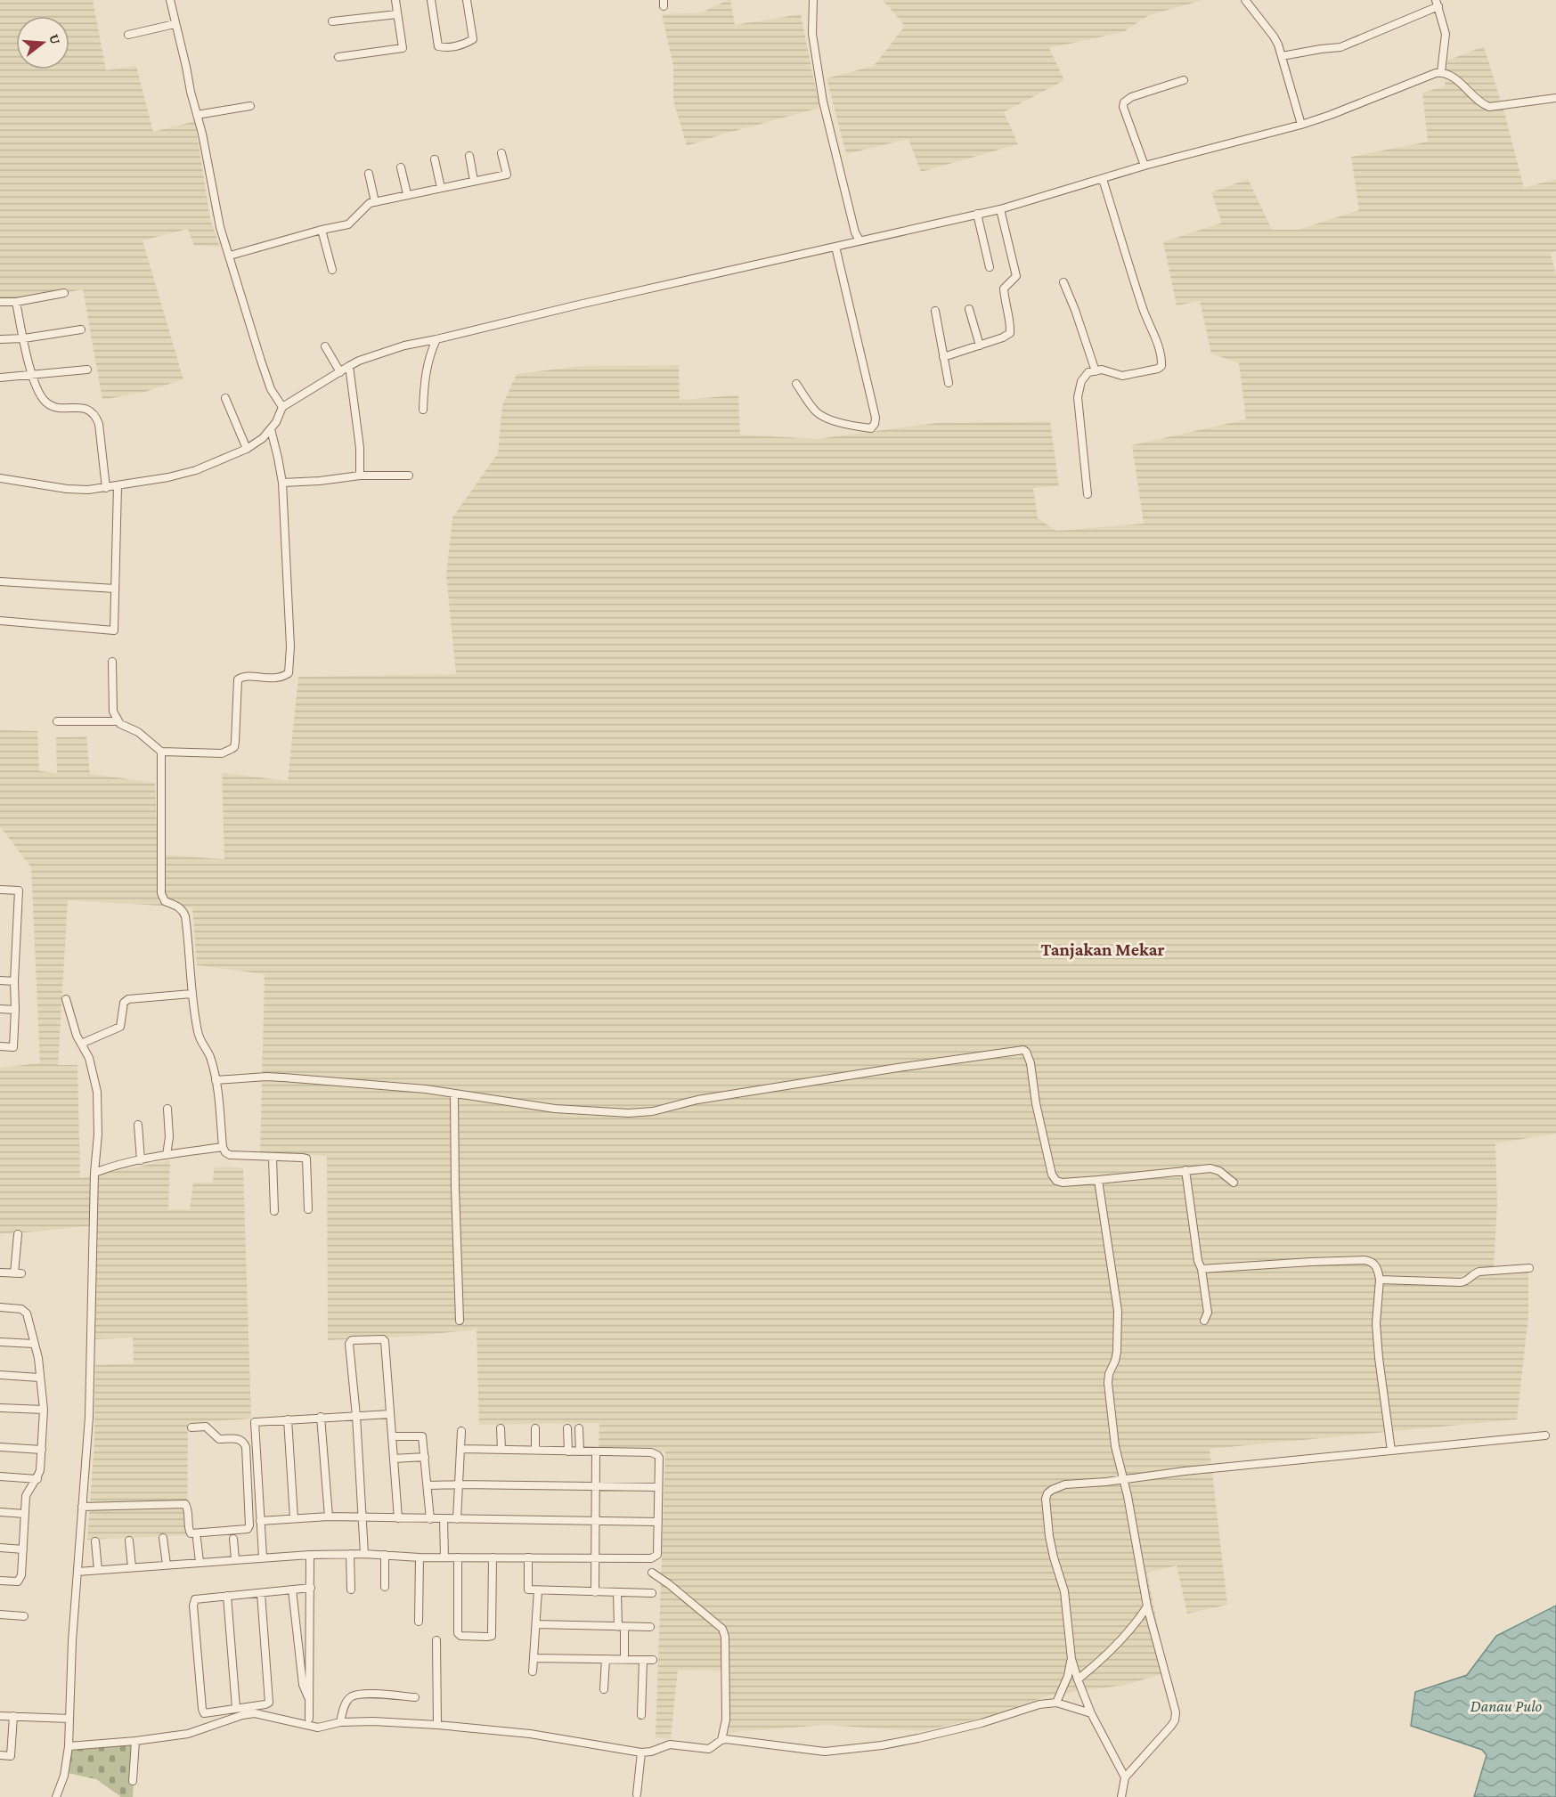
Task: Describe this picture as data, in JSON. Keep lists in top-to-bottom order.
{
  "districts": ["Tanjakan Mekar"],
  "water": ["Danau Pulo"],
  "north": "right"
}
